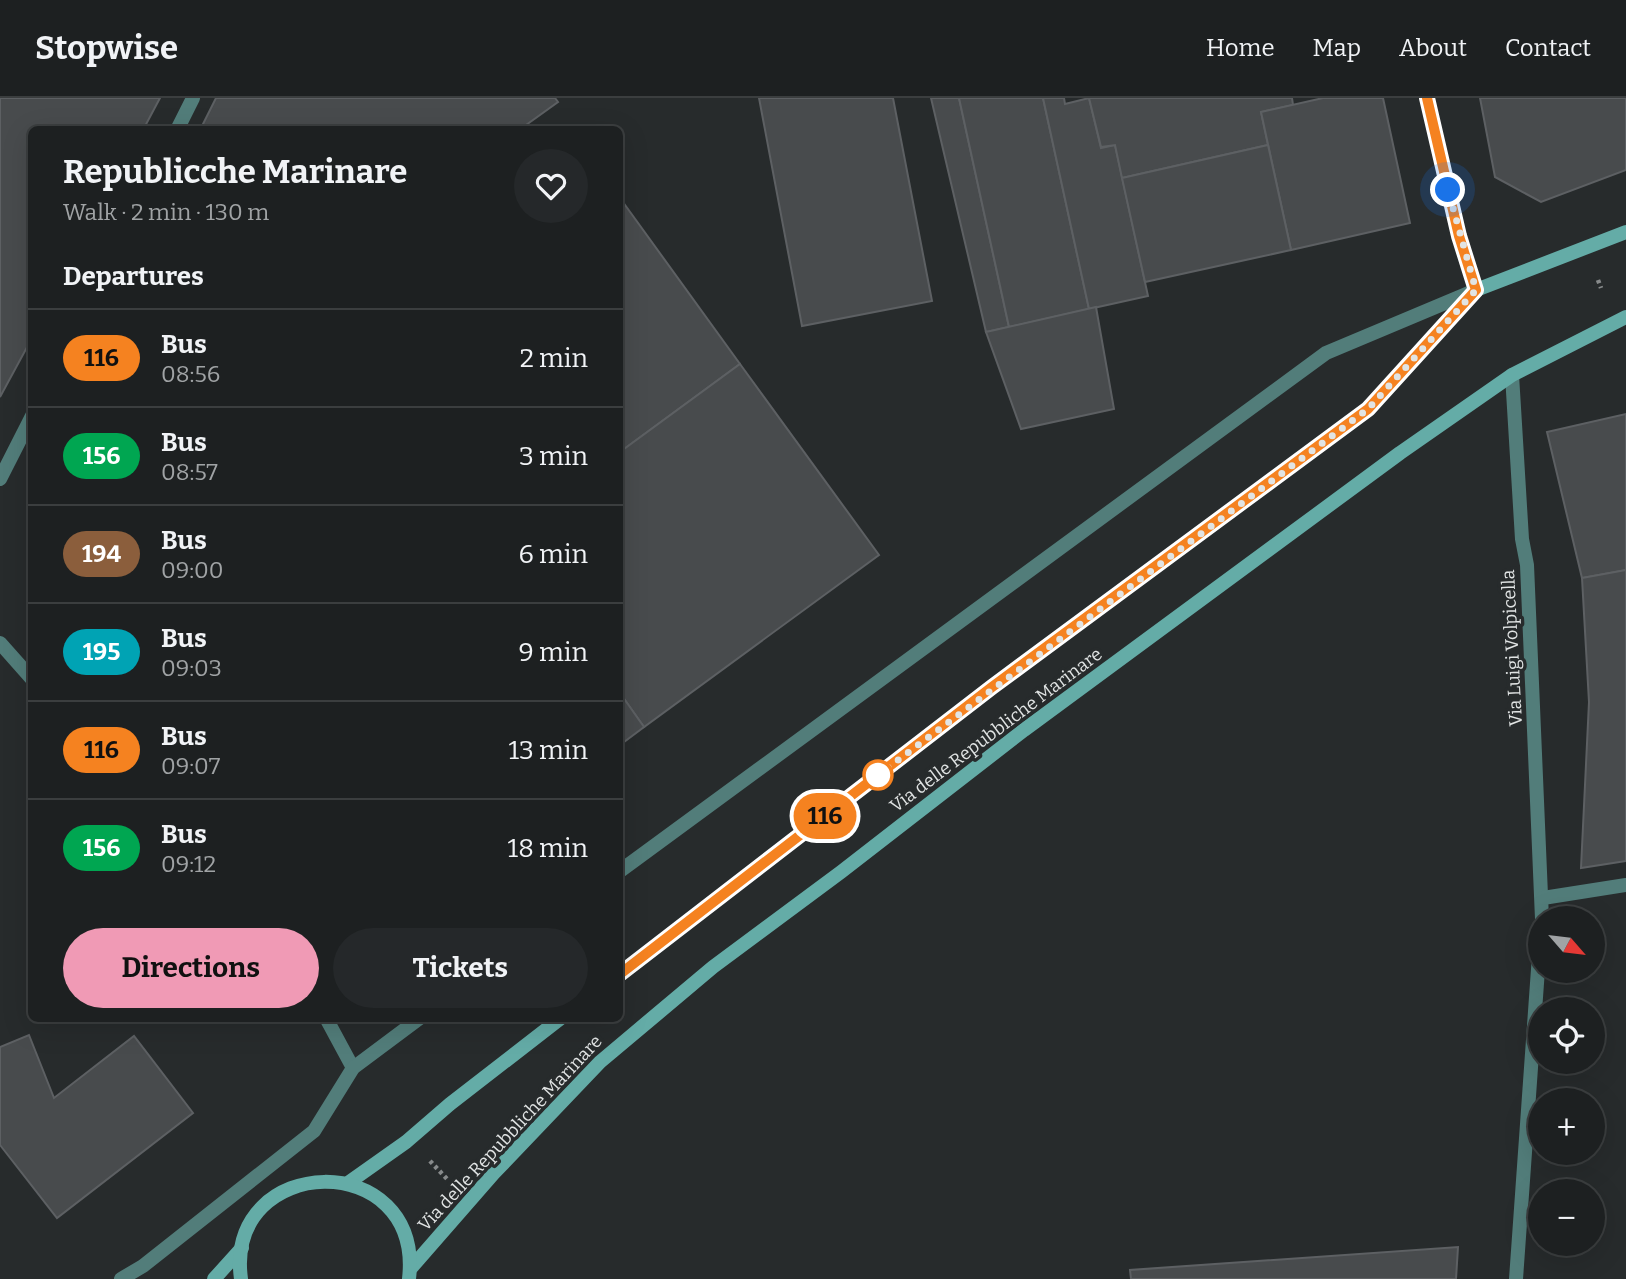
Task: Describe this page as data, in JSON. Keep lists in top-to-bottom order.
{
  "streets": {
    "main road": ["Via delle Repubbliche Marinare"],
    "street": ["Via Luigi Volpicella"]
  },
  "crossings": [
    ["Via Luigi Volpicella", "Via delle Repubbliche Marinare"]
  ],
  "lines": ["bus line 116"],
  "north": "bottom right",
  "page": {
    "header": "Stopwise",
    "nav": [
      "Home",
      "Map",
      "About",
      "Contact"
    ],
    "on_map": "116",
    "heading": [
      ["Republicche Marinare", "Walk · 2 min · 130 m"],
      "Departures"
    ],
    "list": [
      {
        "mark": "116",
        "name": "Bus",
        "note": "08:56",
        "value": "2 min"
      },
      {
        "mark": "156",
        "name": "Bus",
        "note": "08:57",
        "value": "3 min"
      },
      {
        "mark": "194",
        "name": "Bus",
        "note": "09:00",
        "value": "6 min"
      },
      {
        "mark": "195",
        "name": "Bus",
        "note": "09:03",
        "value": "9 min"
      },
      {
        "mark": "116",
        "name": "Bus",
        "note": "09:07",
        "value": "13 min"
      },
      {
        "mark": "156",
        "name": "Bus",
        "note": "09:12",
        "value": "18 min"
      }
    ],
    "map_buttons": ["+", "−"],
    "buttons": ["Directions", "Tickets"]
  }
}
